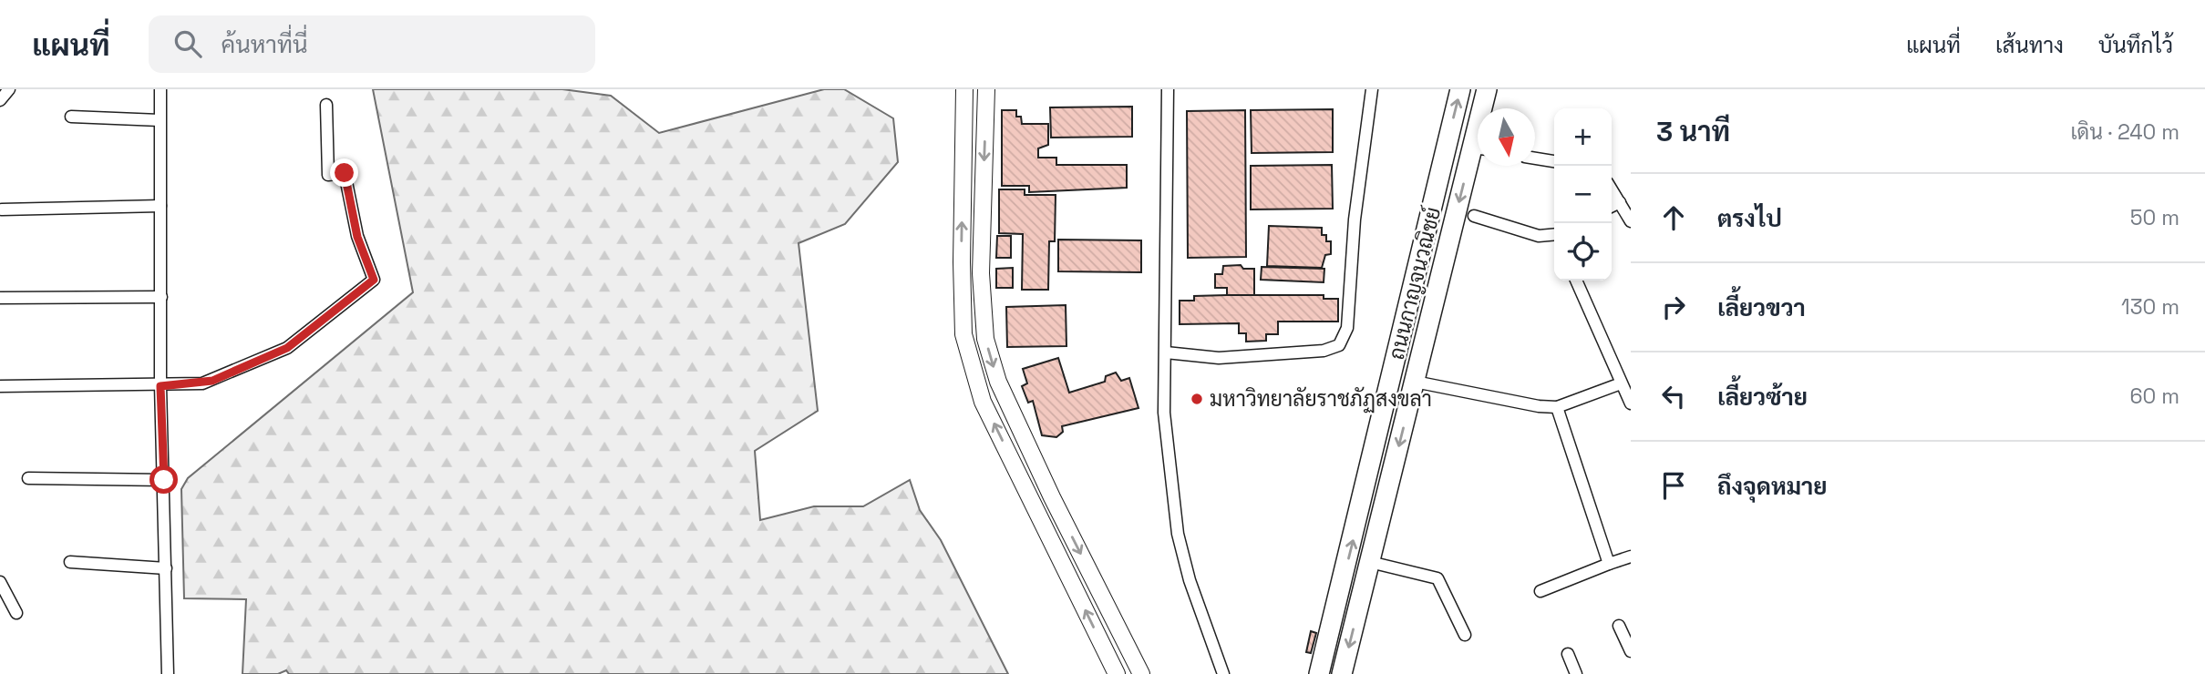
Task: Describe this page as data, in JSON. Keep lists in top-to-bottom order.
{
  "streets": {
    "main road": ["ถนนกาญจนวณิชย์"]
  },
  "places": ["มหาวิทยาลัยราชภัฏสงขลา"],
  "north": "bottom",
  "page": {
    "header": "แผนที่",
    "search": "ค้นหาที่นี่",
    "nav": ["แผนที่", "เส้นทาง", "บันทึกไว้"],
    "heading": ["3 นาที", "เดิน · 240 m"],
    "map_buttons": ["+", "−"],
    "list": [
      ["ตรงไป", "50 m"],
      ["เลี้ยวขวา", "130 m"],
      ["เลี้ยวซ้าย", "60 m"],
      "ถึงจุดหมาย"
    ]
  }
}
